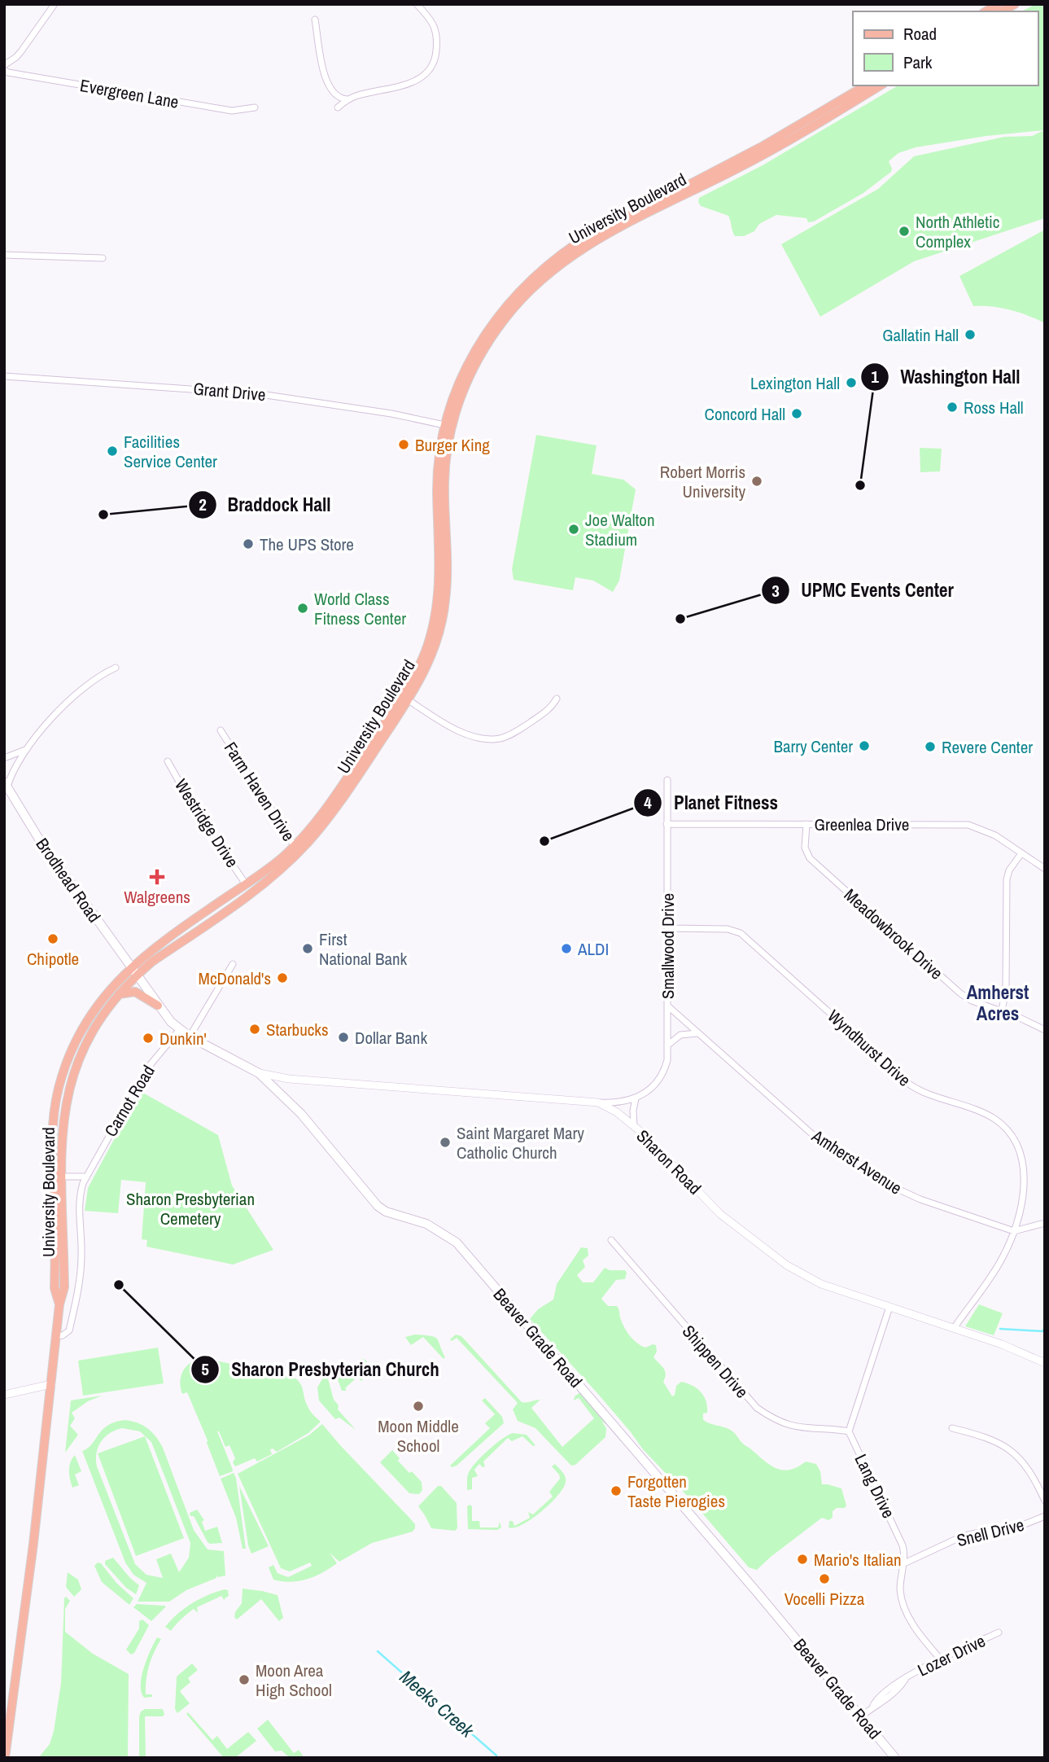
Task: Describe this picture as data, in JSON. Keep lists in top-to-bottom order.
{
  "streets": {
    "main road": ["University Boulevard", "Brodhead Road", "Beaver Grade Road"],
    "street": [
      "Evergreen Lane",
      "Grant Drive",
      "Farm Haven Drive",
      "Westridge Drive",
      "Greenlea Drive",
      "Meadowbrook Drive",
      "Smallwood Drive",
      "Wyndhurst Drive",
      "Carnot Road",
      "Sharon Road",
      "Amherst Avenue",
      "Shippen Drive",
      "Lang Drive",
      "Snell Drive",
      "Lozer Drive"
    ]
  },
  "crossings": [
    ["University Boulevard", "Grant Drive"],
    ["University Boulevard", "Farm Haven Drive"],
    ["University Boulevard", "Westridge Drive"],
    ["University Boulevard", "Brodhead Road"],
    ["University Boulevard", "Carnot Road"],
    ["University Boulevard", "Beaver Grade Road"],
    ["Greenlea Drive", "Meadowbrook Drive"],
    ["Greenlea Drive", "Smallwood Drive"],
    ["Brodhead Road", "Beaver Grade Road"],
    ["Smallwood Drive", "Wyndhurst Drive"],
    ["Smallwood Drive", "Amherst Avenue"],
    ["Wyndhurst Drive", "Sharon Road"],
    ["Wyndhurst Drive", "Amherst Avenue"],
    ["Carnot Road", "Beaver Grade Road"],
    ["Sharon Road", "Beaver Grade Road"],
    ["Beaver Grade Road", "Lozer Drive"],
    ["Shippen Drive", "Lang Drive"],
    ["Lang Drive", "Snell Drive"],
    ["Lang Drive", "Lozer Drive"]
  ],
  "districts": ["Amherst Acres"],
  "water": ["Meeks Creek"],
  "parks": ["Sharon Presbyterian Cemetery"],
  "places": {
    "other": [
      "North Athletic Complex",
      "Gallatin Hall",
      "Lexington Hall",
      "Ross Hall",
      "Concord Hall",
      "Burger King",
      "Facilities Service Center",
      "Robert Morris University",
      "Washington Hall",
      "Braddock Hall",
      "Joe Walton Stadium",
      "The UPS Store",
      "World Class Fitness Center",
      "UPMC Events Center",
      "Barry Center",
      "Revere Center",
      "Planet Fitness",
      "Chipotle",
      "First National Bank",
      "ALDI",
      "McDonald's",
      "Starbucks",
      "Dollar Bank",
      "Dunkin'",
      "Saint Margaret Mary Catholic Church",
      "Sharon Presbyterian Church",
      "Moon Middle School",
      "Forgotten Taste Pierogies",
      "Mario's Italian",
      "Vocelli Pizza",
      "Moon Area High School"
    ],
    "health": ["Walgreens"]
  },
  "legend": ["Road", "Park"]
}
